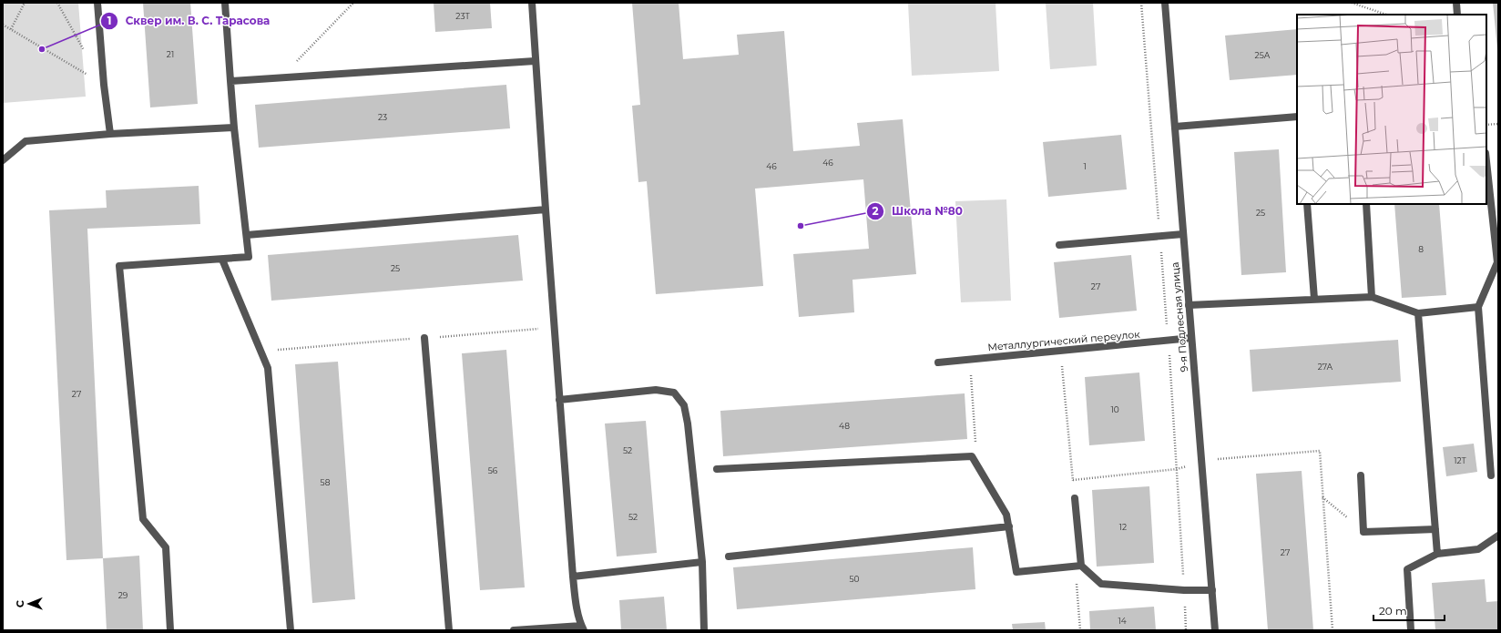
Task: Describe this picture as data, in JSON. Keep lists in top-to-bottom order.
{
  "streets": {
    "street": ["9-я Подлесная улица", "Металлургический переулок"]
  },
  "crossings": [
    ["9-я Подлесная улица", "Металлургический переулок"]
  ],
  "places": ["Сквер им. В. С. Тарасова", "Школа №80"],
  "house_numbers": [
    "23Т",
    "21",
    "25А",
    "23",
    "46",
    "46",
    "1",
    "25",
    "8",
    "25",
    "27",
    "27А",
    "27",
    "10",
    "48",
    "52",
    "12Т",
    "56",
    "58",
    "52",
    "12",
    "27",
    "50",
    "29",
    "14"
  ],
  "scale_bar": "20 m",
  "north": "left"
}
